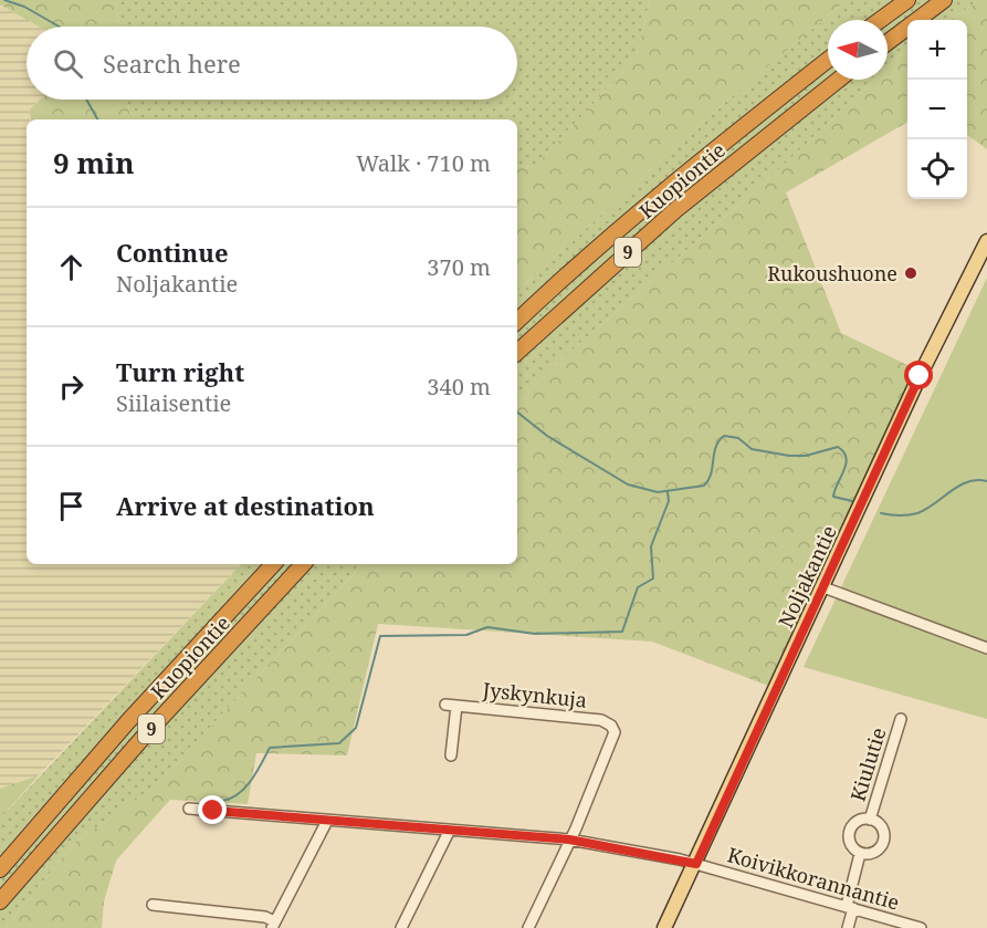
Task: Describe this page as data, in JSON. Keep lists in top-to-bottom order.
{
  "streets": {
    "highway": ["Kuopiontie", "9"],
    "main road": ["Noljakantie"],
    "street": ["Jyskynkuja", "Kiulutie", "Koivikkorannantie"]
  },
  "crossings": [
    ["Noljakantie", "Koivikkorannantie"],
    ["Jyskynkuja", "Koivikkorannantie"]
  ],
  "places": ["Rukoushuone"],
  "north": "left",
  "page": {
    "map_buttons": ["+", "−"],
    "search": "Search here",
    "heading": ["9 min", "Walk · 710 m"],
    "list": [
      ["Continue", "Noljakantie", "370 m"],
      ["Turn right", "Siilaisentie", "340 m"],
      "Arrive at destination"
    ]
  }
}
